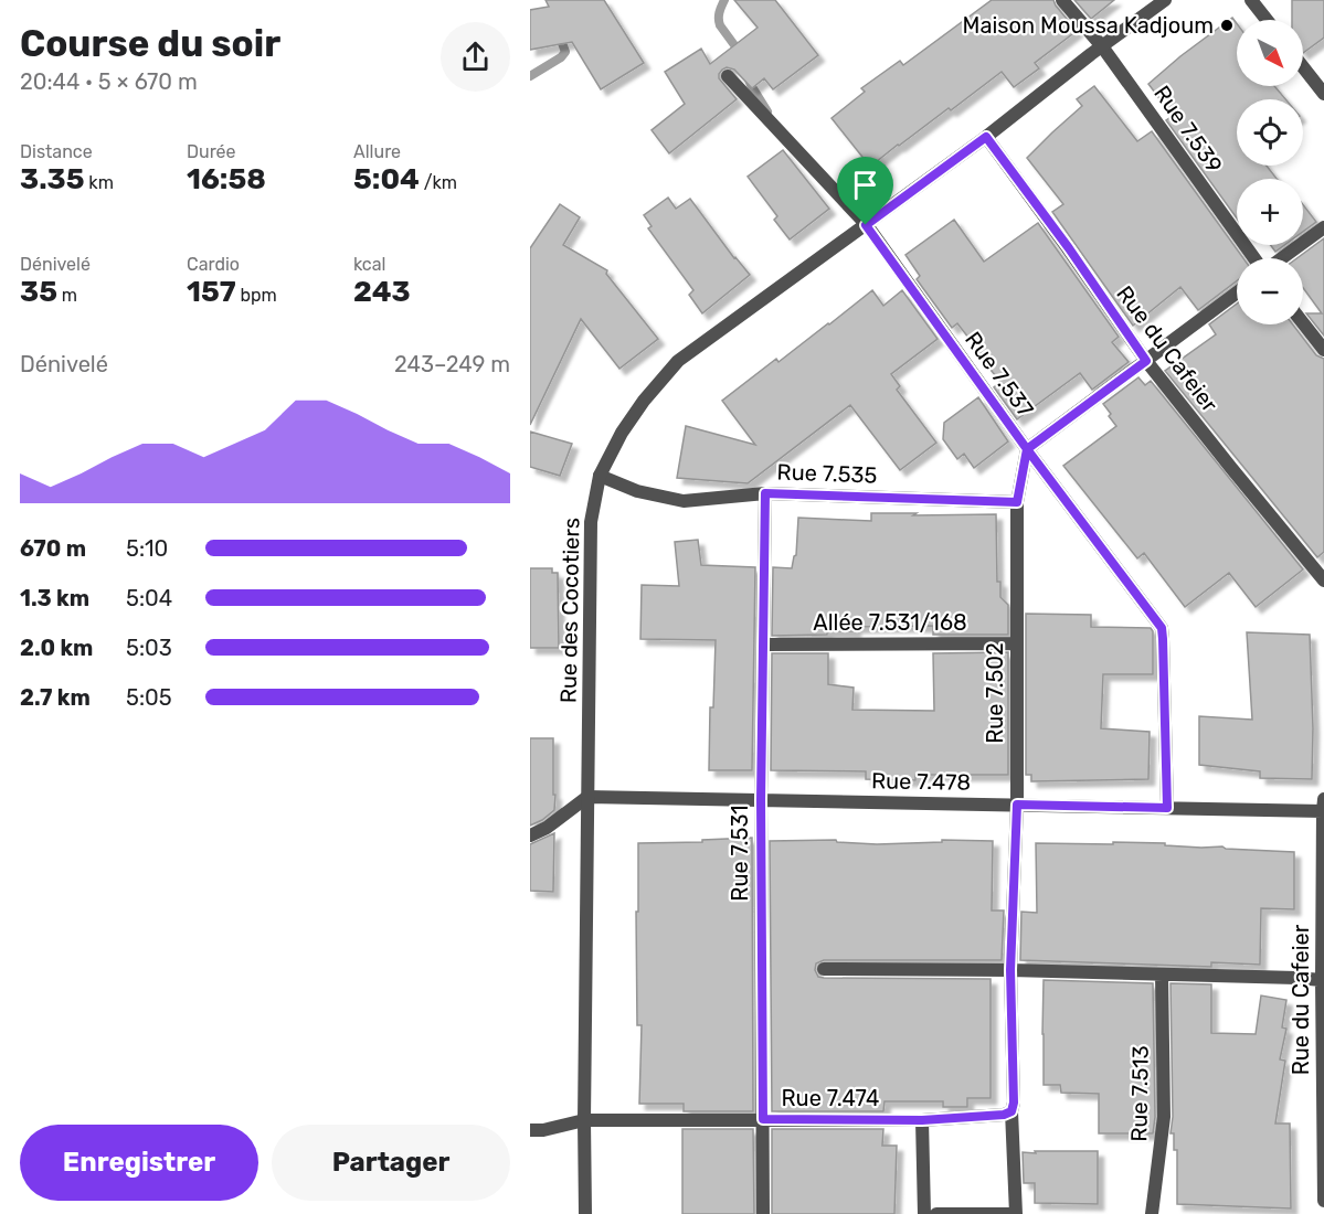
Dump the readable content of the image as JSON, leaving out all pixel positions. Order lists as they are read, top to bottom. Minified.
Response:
{"streets":{"street":["Rue 7.539","Rue du Cafeier","Rue 7.537","Rue 7.535","Rue des Cocotiers","Allée 7.531/168","Rue 7.502","Rue 7.478","Rue 7.531","Rue 7.513","Rue 7.474"]},"crossings":[["Rue 7.539","Rue des Cocotiers"],["Rue du Cafeier","Rue des Cocotiers"],["Rue du Cafeier","Rue 7.478"],["Rue 7.537","Rue des Cocotiers"],["Rue 7.537","Rue 7.502"],["Rue 7.537","Rue 7.478"],["Rue 7.535","Rue des Cocotiers"],["Rue 7.535","Rue 7.502"],["Rue 7.535","Rue 7.531"],["Rue des Cocotiers","Rue 7.478"],["Rue des Cocotiers","Rue 7.474"],["Allée 7.531/168","Rue 7.502"],["Allée 7.531/168","Rue 7.531"],["Rue 7.502","Rue 7.478"],["Rue 7.502","Rue 7.474"],["Rue 7.478","Rue 7.531"],["Rue 7.531","Rue 7.474"]],"places":["Maison Moussa Kadjoum"],"north":"bottom right","page":{"heading":["Course du soir","20:44 · 5 × 670 m"],"map_buttons":["+","−"],"stats":[["Distance","3.35 km"],["Durée","16:58"],["Allure","5:04 /km"],["Dénivelé","35 m"],["Cardio","157 bpm"],["kcal","243"]],"chart":["Dénivelé","243–249 m"],"list":[{"name":"670 m","note":"5:10"},{"name":"1.3 km","note":"5:04"},{"name":"2.0 km","note":"5:03"},{"name":"2.7 km","note":"5:05"}],"buttons":["Enregistrer","Partager"]}}
